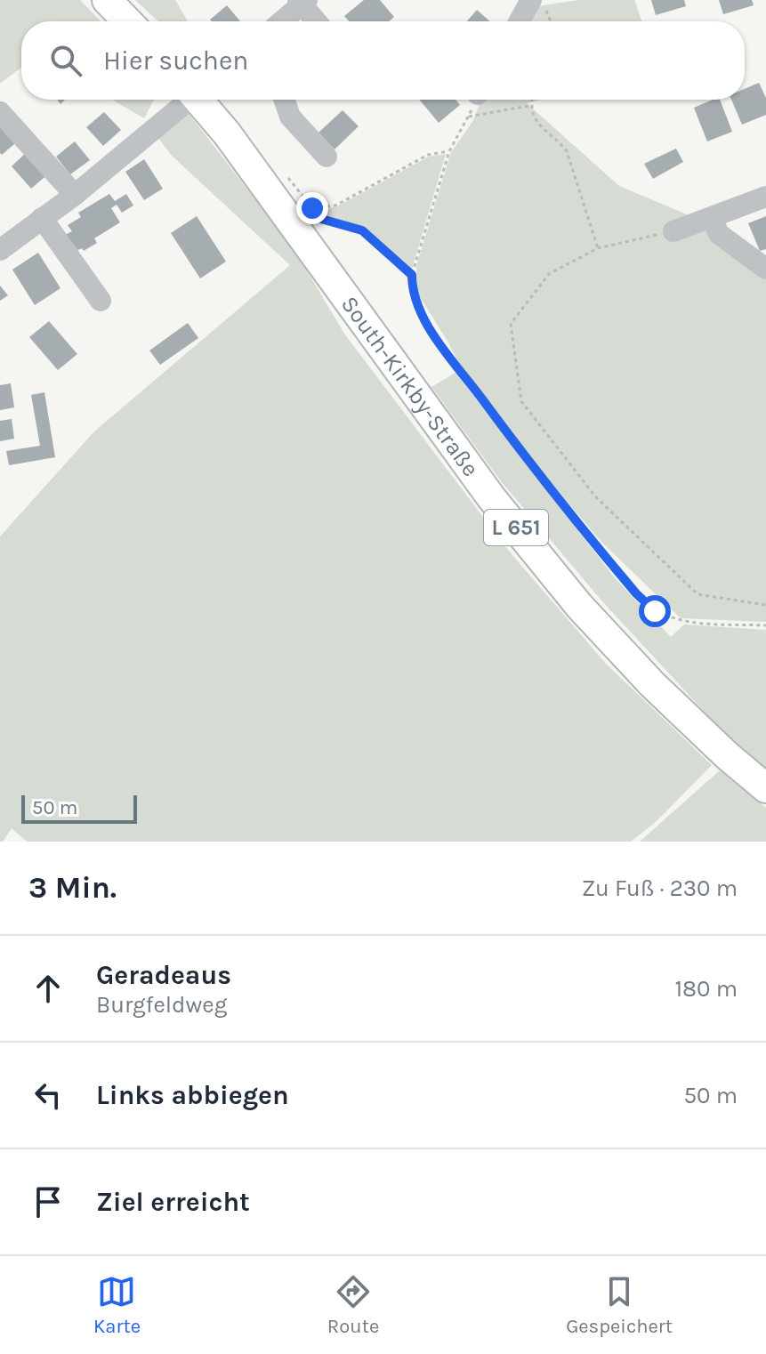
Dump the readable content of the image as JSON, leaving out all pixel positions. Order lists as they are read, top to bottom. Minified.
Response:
{"streets":{"main road":["South-Kirkby-Straße","L 651"]},"scale_bar":"50 m","page":{"search":"Hier suchen","scale":"50 m","heading":["3 Min.","Zu Fuß · 230 m"],"list":[["Geradeaus","Burgfeldweg","180 m"],["Links abbiegen","50 m"],"Ziel erreicht"],"nav":["Karte","Route","Gespeichert"]}}
